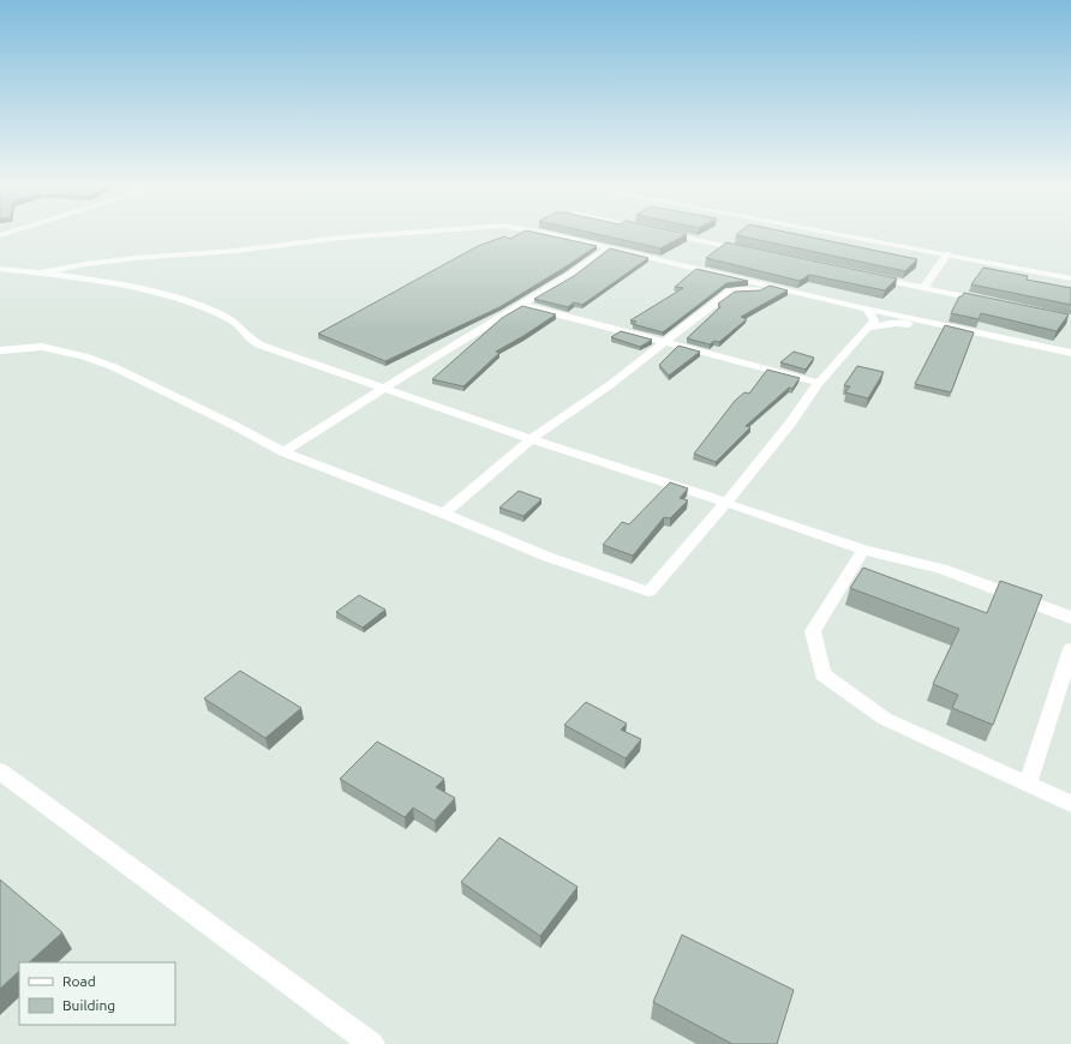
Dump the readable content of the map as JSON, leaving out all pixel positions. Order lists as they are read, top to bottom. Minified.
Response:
{"legend":["Road","Building"]}
